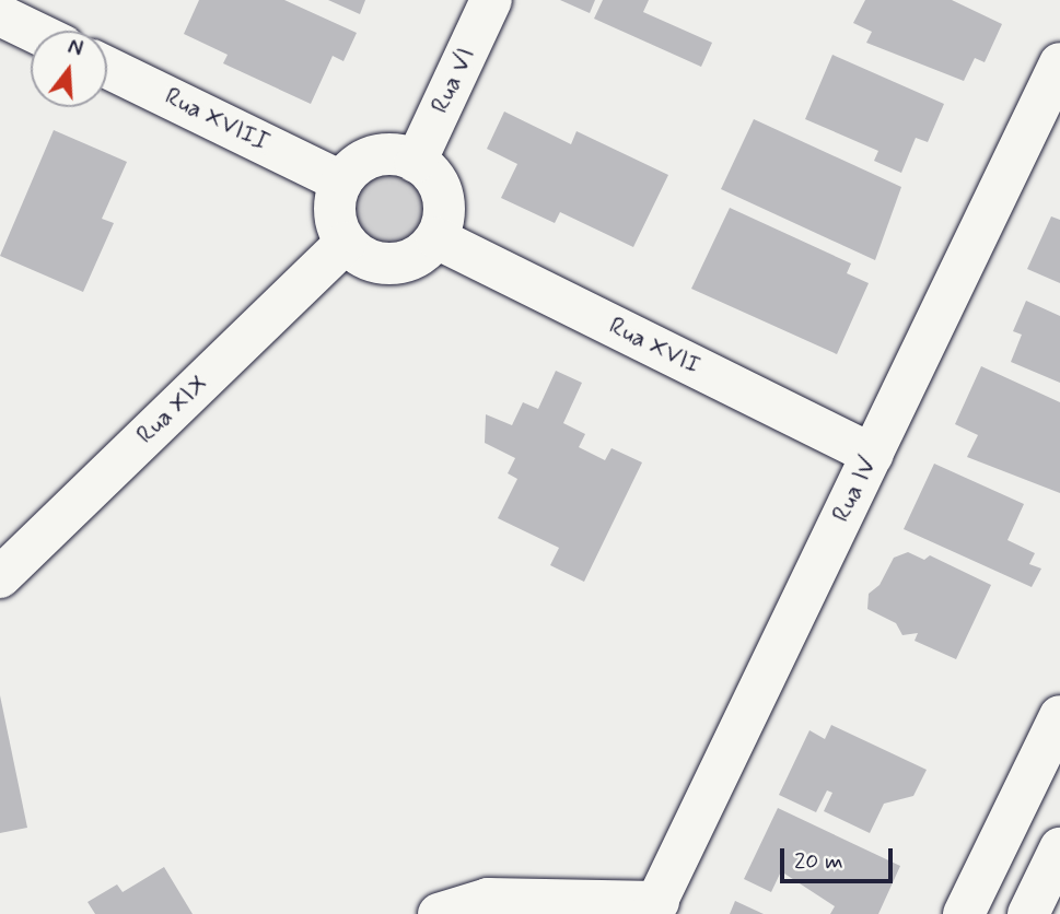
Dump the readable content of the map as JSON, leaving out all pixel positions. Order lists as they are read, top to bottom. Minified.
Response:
{"streets":{"street":["Rua VI","Rua XVIII","Rua XVII","Rua XIX","Rua IV"]},"crossings":[["Rua VI","Rua XVIII"],["Rua VI","Rua XVII"],["Rua VI","Rua XIX"],["Rua XVIII","Rua XVII"],["Rua XVIII","Rua XIX"],["Rua XVII","Rua XIX"],["Rua XVII","Rua IV"]],"scale_bar":"20 m","north":"top"}
